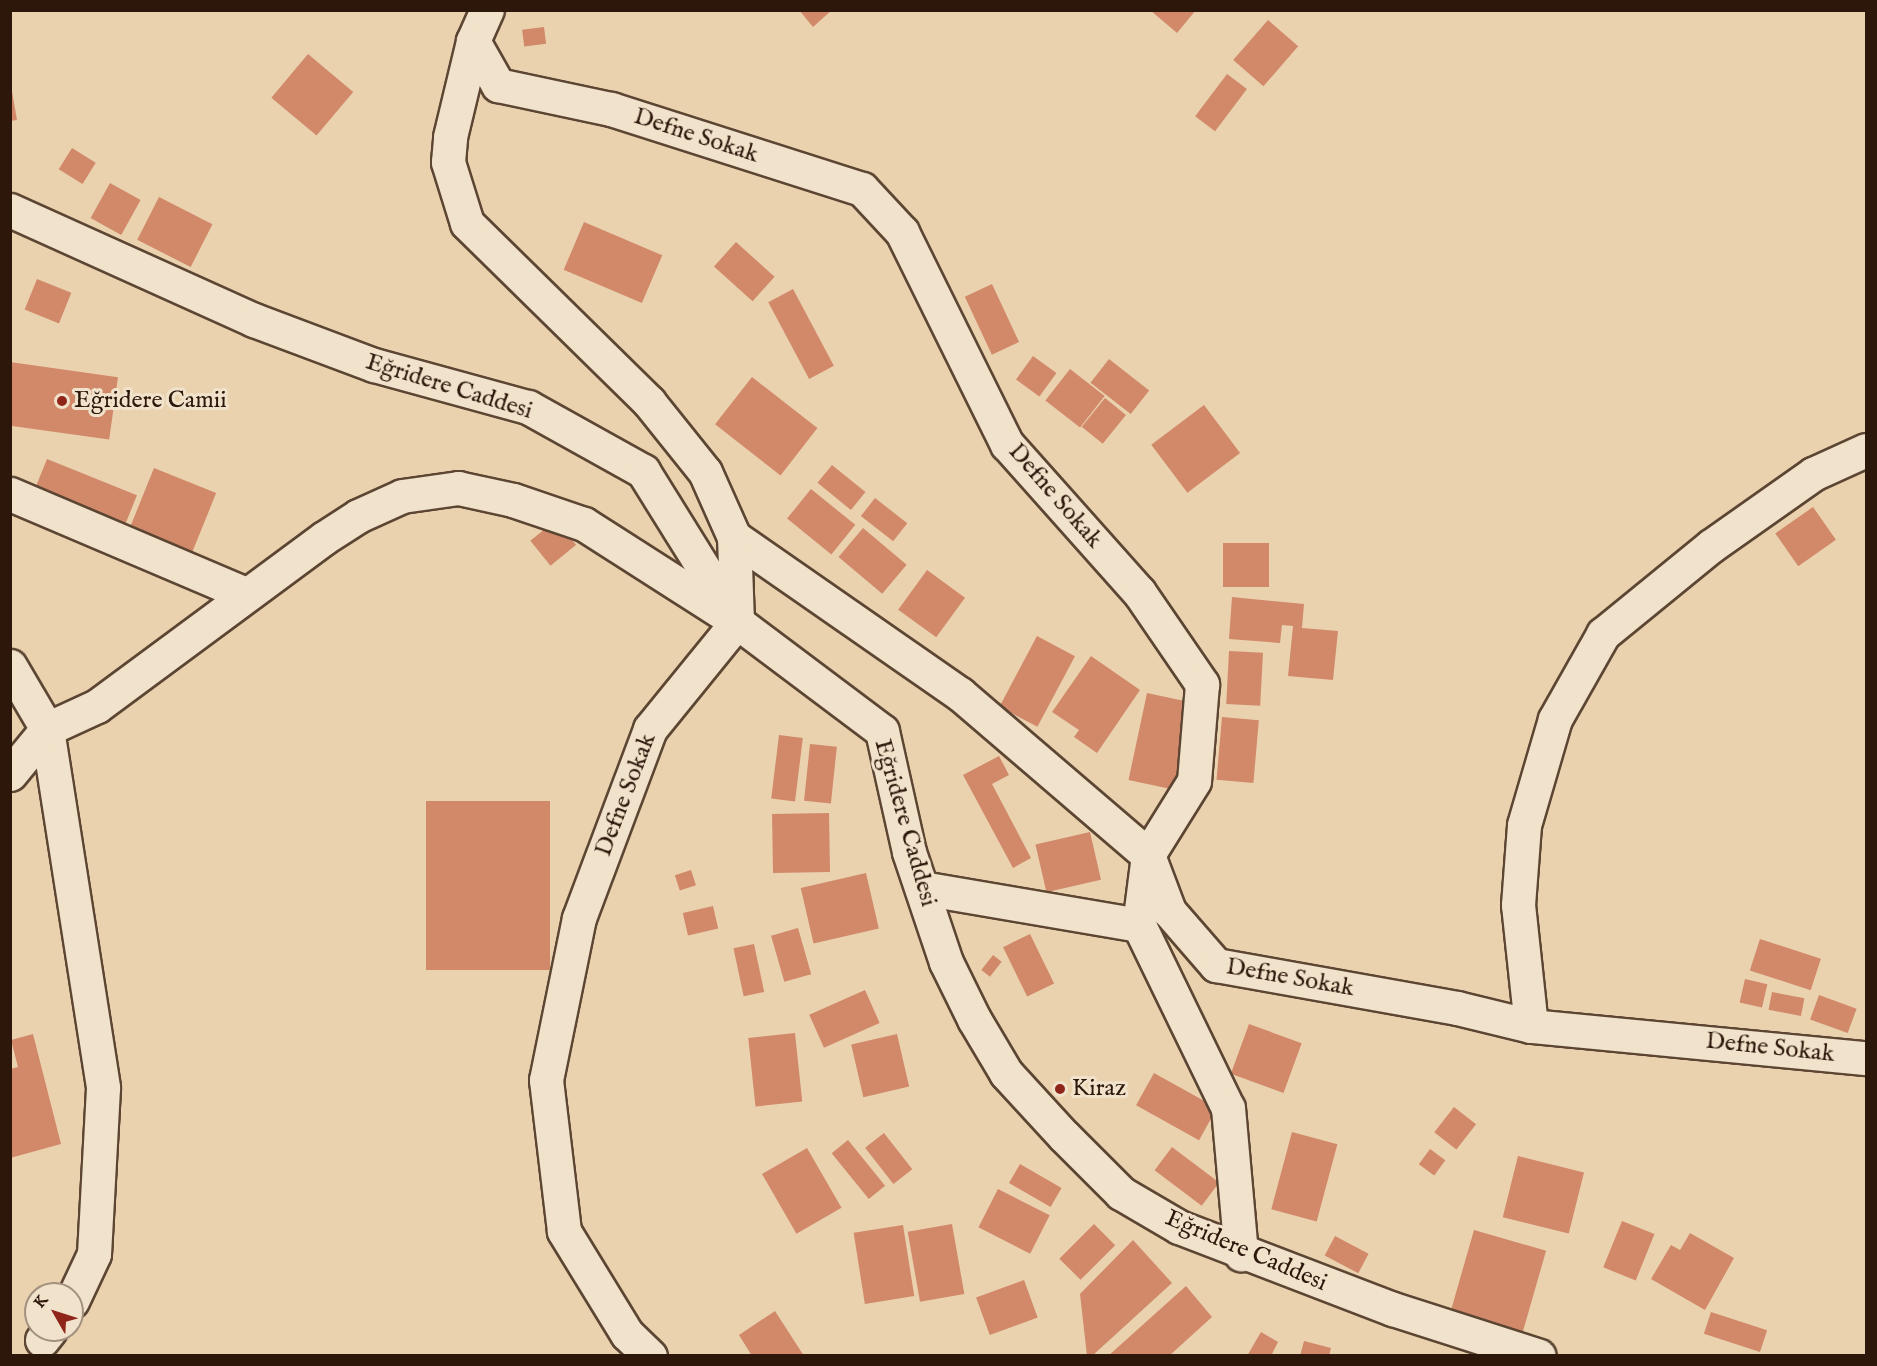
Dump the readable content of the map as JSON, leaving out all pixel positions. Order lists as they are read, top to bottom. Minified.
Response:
{"streets":{"street":["Defne Sokak","Eğridere Caddesi"]},"crossings":[["Defne Sokak","Eğridere Caddesi"]],"places":["Eğridere Camii","Kiraz"],"north":"top left"}
